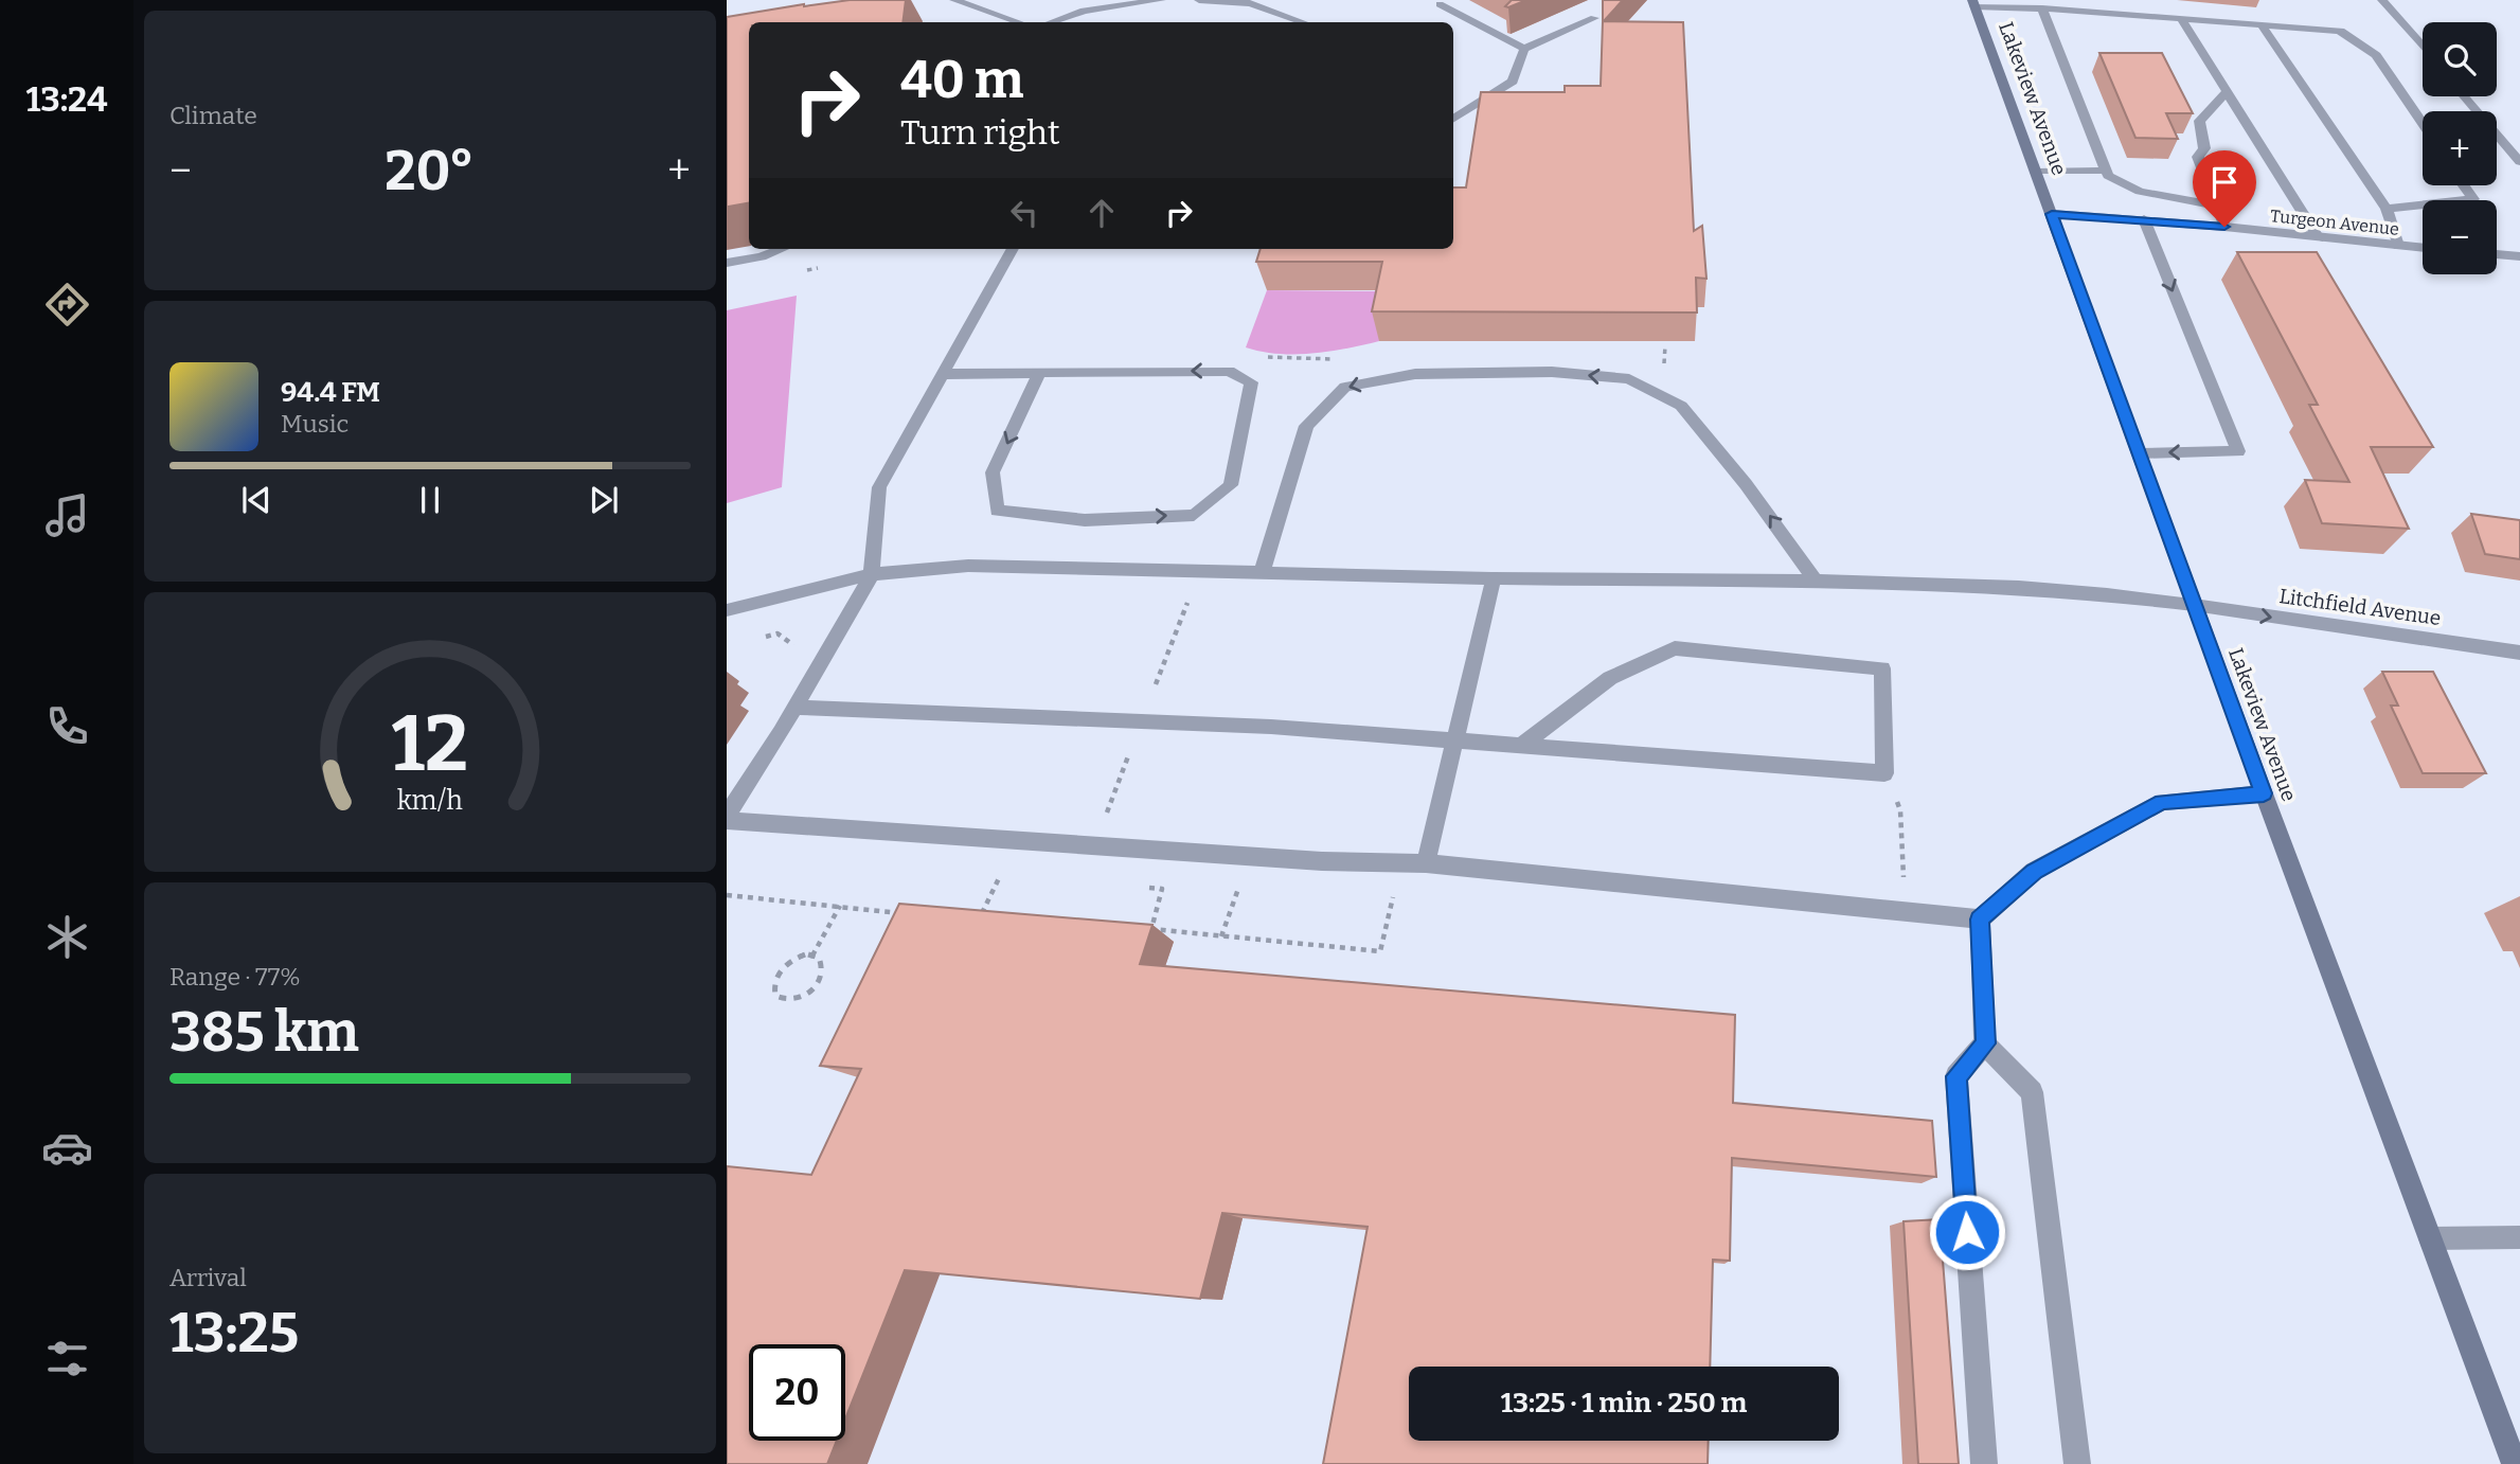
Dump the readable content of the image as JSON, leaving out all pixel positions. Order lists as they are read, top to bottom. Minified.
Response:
{"streets":{"main road":["Lakeview Avenue"],"street":["Turgeon Avenue","Litchfield Avenue"]},"crossings":[["Lakeview Avenue","Turgeon Avenue"],["Lakeview Avenue","Litchfield Avenue"]],"page":{"tabs":"13:24","tile":["Climate",["Range · 77%","385 km"],["Arrival","13:25"]],"map_buttons":["+","−"],"turn":["40 m","Turn right"],"heat":["−","20°","+"],"song":["94.4 FM","Music"],"limit":"20","trip":"13:25 · 1 min · 250 m","gauge":["12","km/h"]}}
